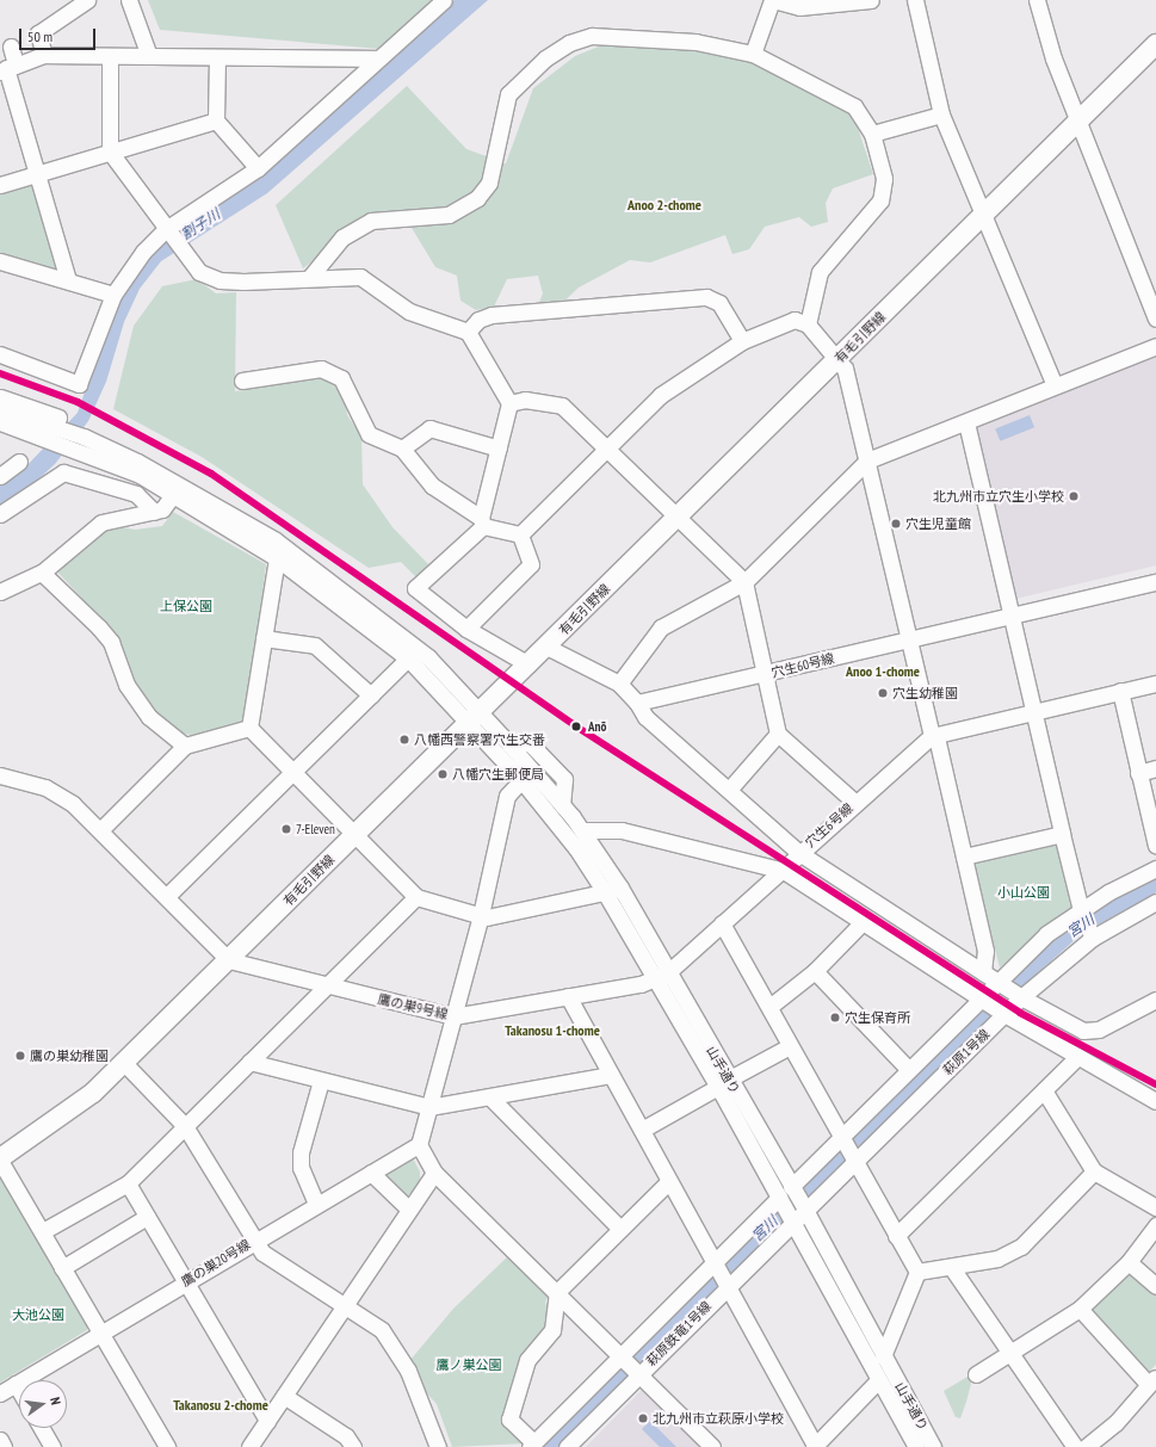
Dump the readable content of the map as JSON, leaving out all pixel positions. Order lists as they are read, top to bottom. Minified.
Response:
{"streets":{"main road":["有毛引野線"],"street":["穴生60号線","穴生6号線","鷹の巣9号線","萩原1号線","山手通り","鷹の巣20号線","萩原鉄竜1号線"]},"crossings":[["有毛引野線","鷹の巣9号線"],["有毛引野線","山手通り"],["穴生6号線","鷹の巣9号線"],["穴生6号線","山手通り"],["鷹の巣9号線","山手通り"],["萩原1号線","山手通り"],["萩原1号線","萩原鉄竜1号線"],["山手通り","萩原鉄竜1号線"]],"districts":["Anoo 2-chome","Anoo 1-chome","Takanosu 1-chome","Takanosu 2-chome"],"water":["割子川","宮川"],"parks":["上保公園","小山公園","大池公園","鷹ノ巣公園"],"places":["北九州市立穴生小学校","穴生児童館","穴生幼稚園","Anō","八幡西警察署穴生交番","八幡穴生郵便局","7-Eleven","穴生保育所","鷹の巣幼稚園","北九州市立萩原小学校"],"scale_bar":"50 m","north":"right"}
